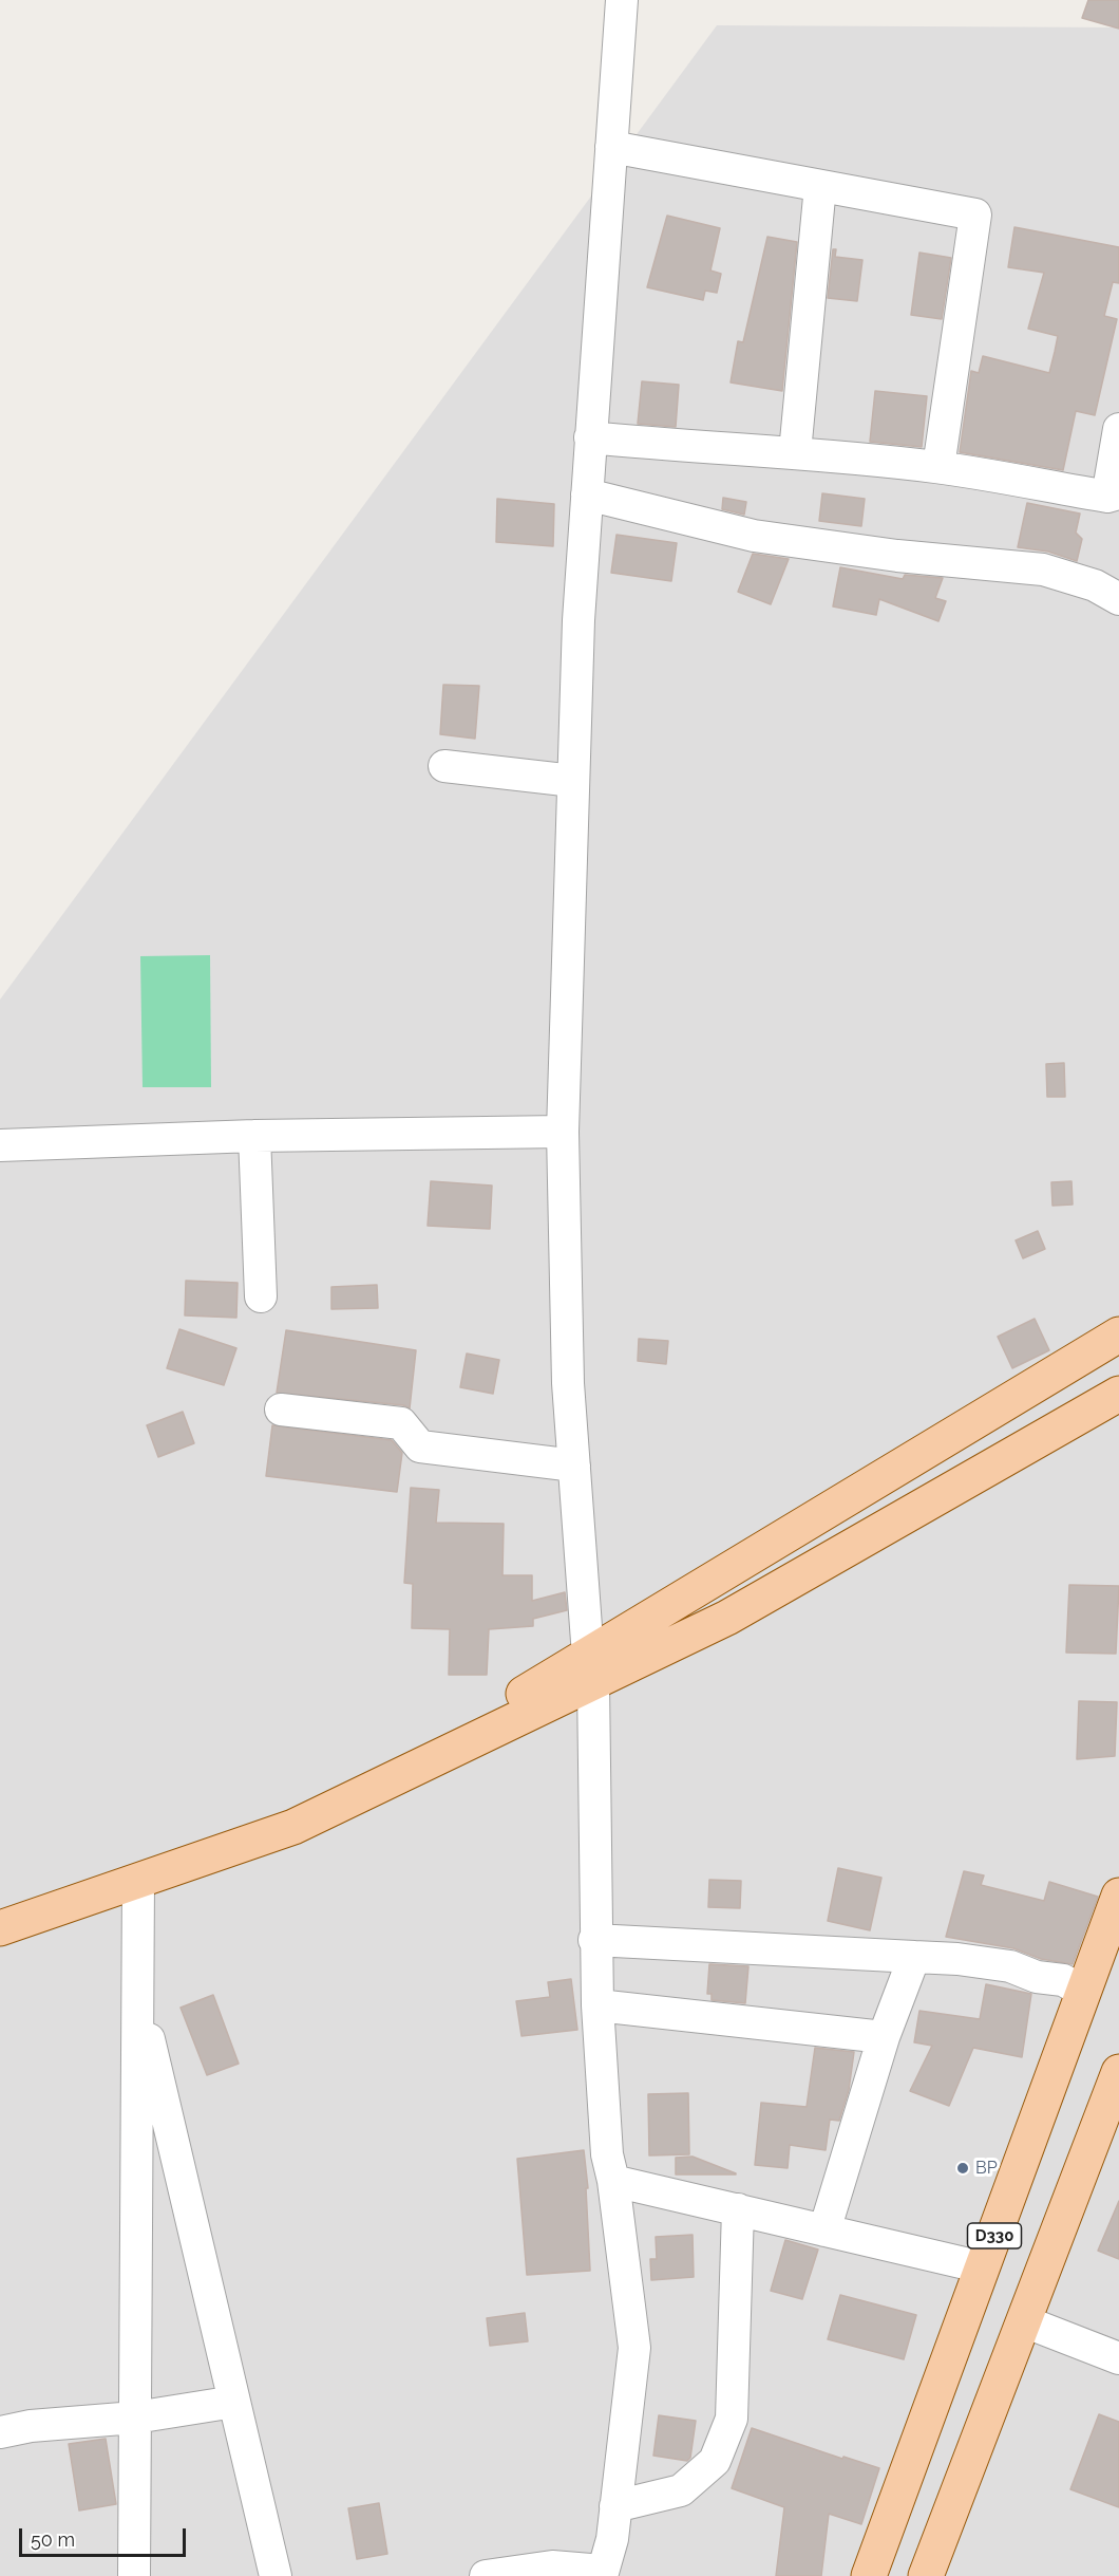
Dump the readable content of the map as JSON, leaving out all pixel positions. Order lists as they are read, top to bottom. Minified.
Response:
{"streets":{"main road":["D330"]},"places":["BP"],"scale_bar":"50 m"}
